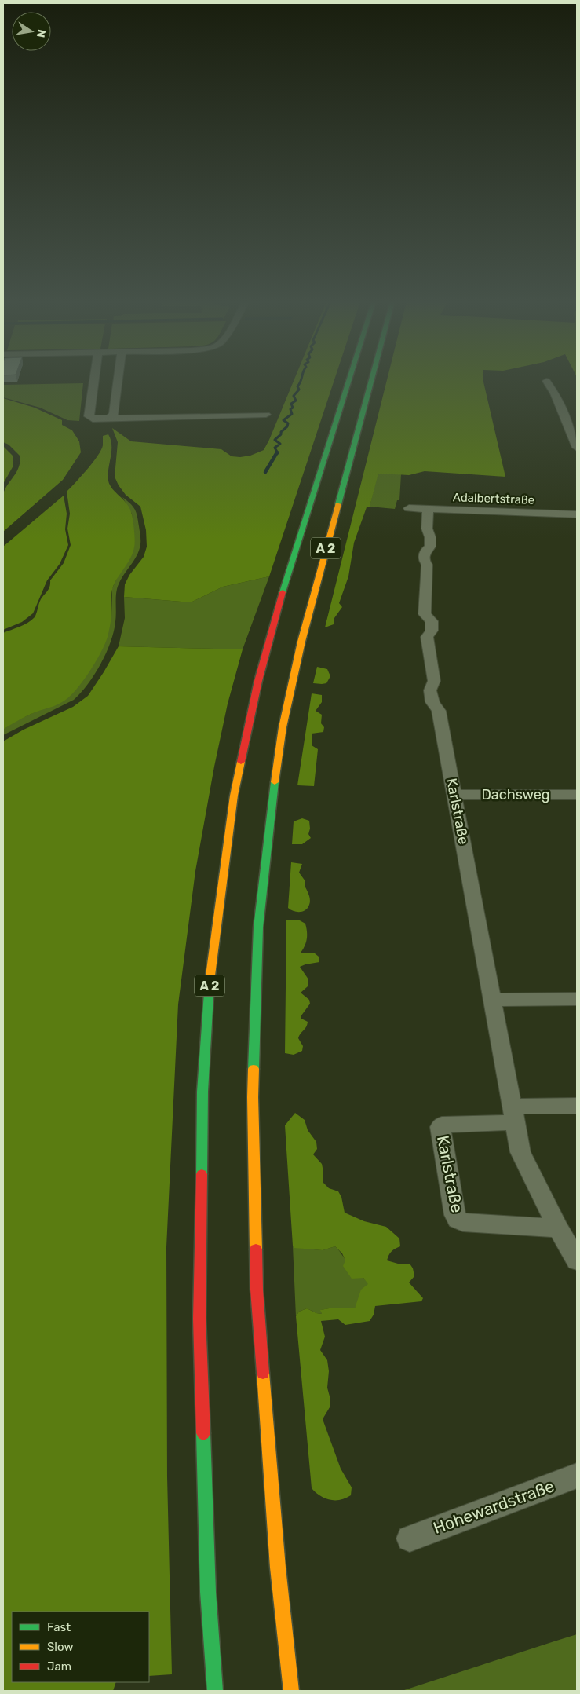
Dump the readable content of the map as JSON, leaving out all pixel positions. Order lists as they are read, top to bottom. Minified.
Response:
{"streets":{"highway":["A 2"],"street":["Adalbertstraße","Dachsweg","Karlstraße","Hohewardstraße"]},"crossings":[["Adalbertstraße","Karlstraße"],["Dachsweg","Karlstraße"]],"legend":["Fast","Slow","Jam"],"north":"right"}
